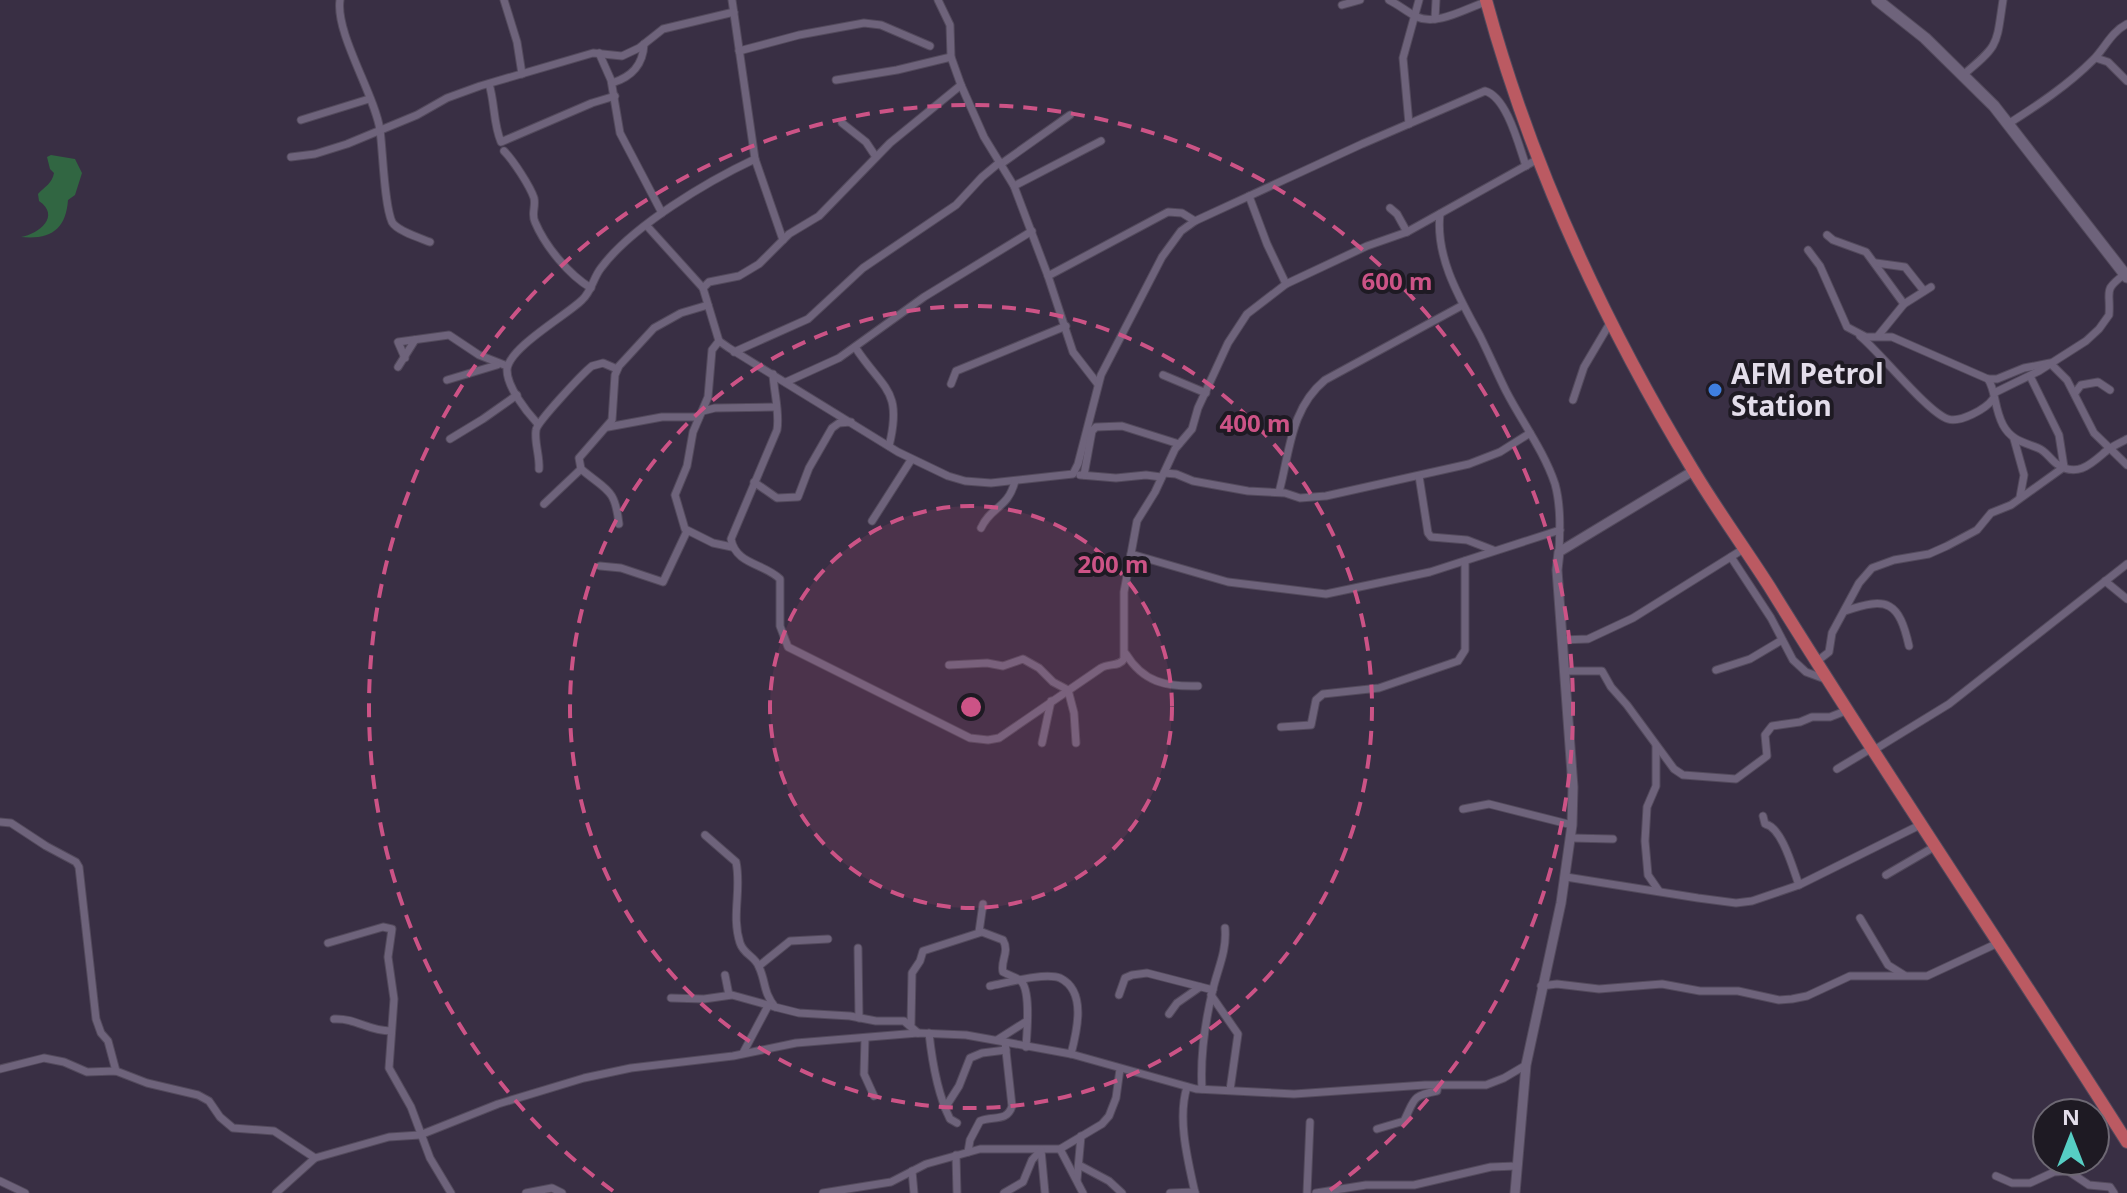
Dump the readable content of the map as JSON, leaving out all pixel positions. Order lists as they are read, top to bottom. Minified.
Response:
{"places":["AFM Petrol Station"],"north":"top","rings":["600 m","400 m","200 m"]}
